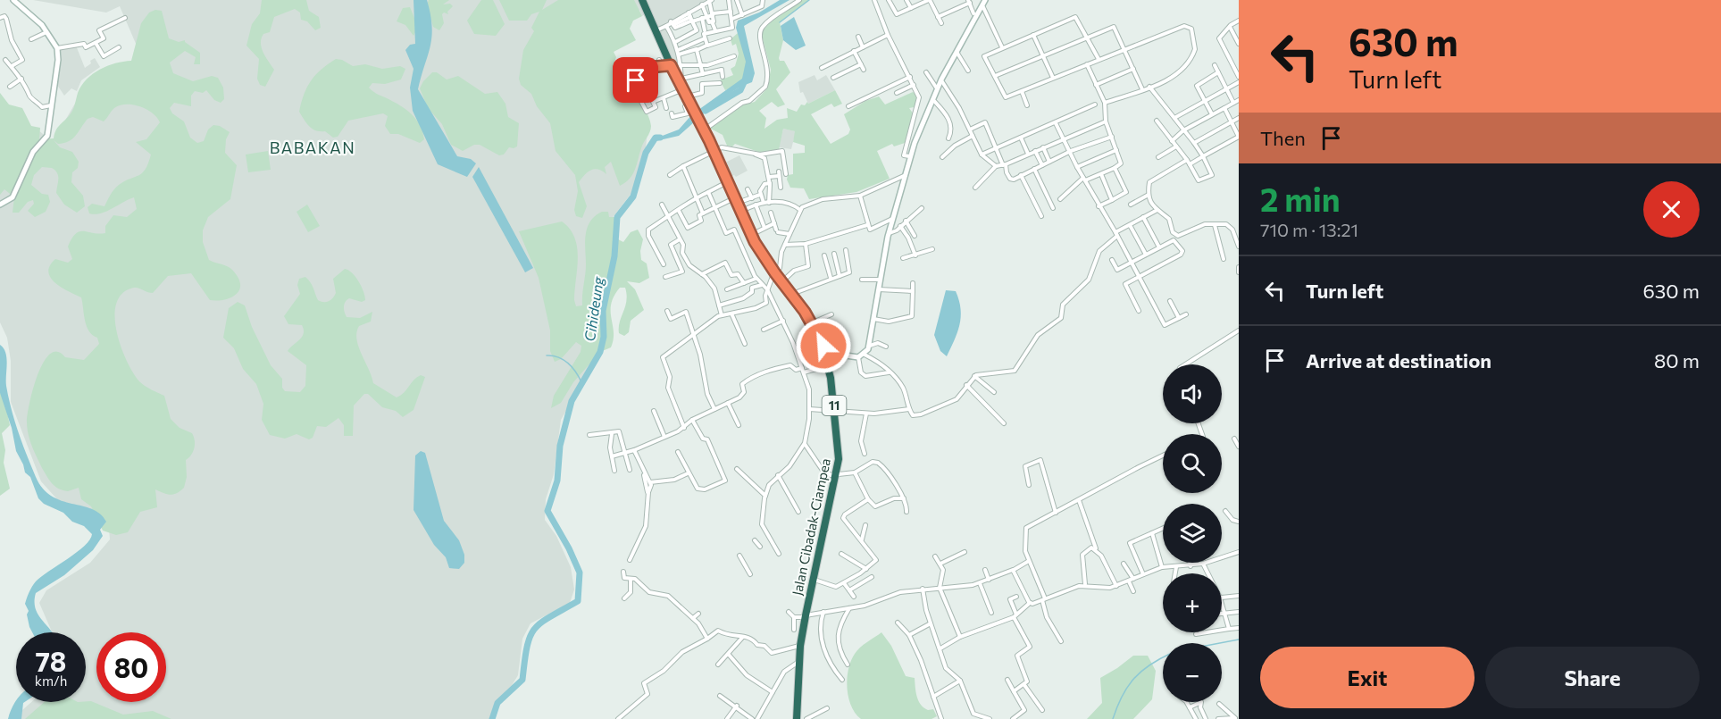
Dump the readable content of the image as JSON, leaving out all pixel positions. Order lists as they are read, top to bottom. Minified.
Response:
{"streets":{"highway":["11","Jalan Cibadak-Ciampea"]},"districts":["BABAKAN"],"water":["Cihideung"],"page":{"turn":["630 m","Turn left"],"then":"Then","heading":["2 min","710 m · 13:21"],"list":[{"name":"Turn left","value":"630 m"},{"name":"Arrive at destination","value":"80 m"}],"map_buttons":["+","−"],"speed":"78 km/h","limit":"80","buttons":["Exit","Share"]}}
